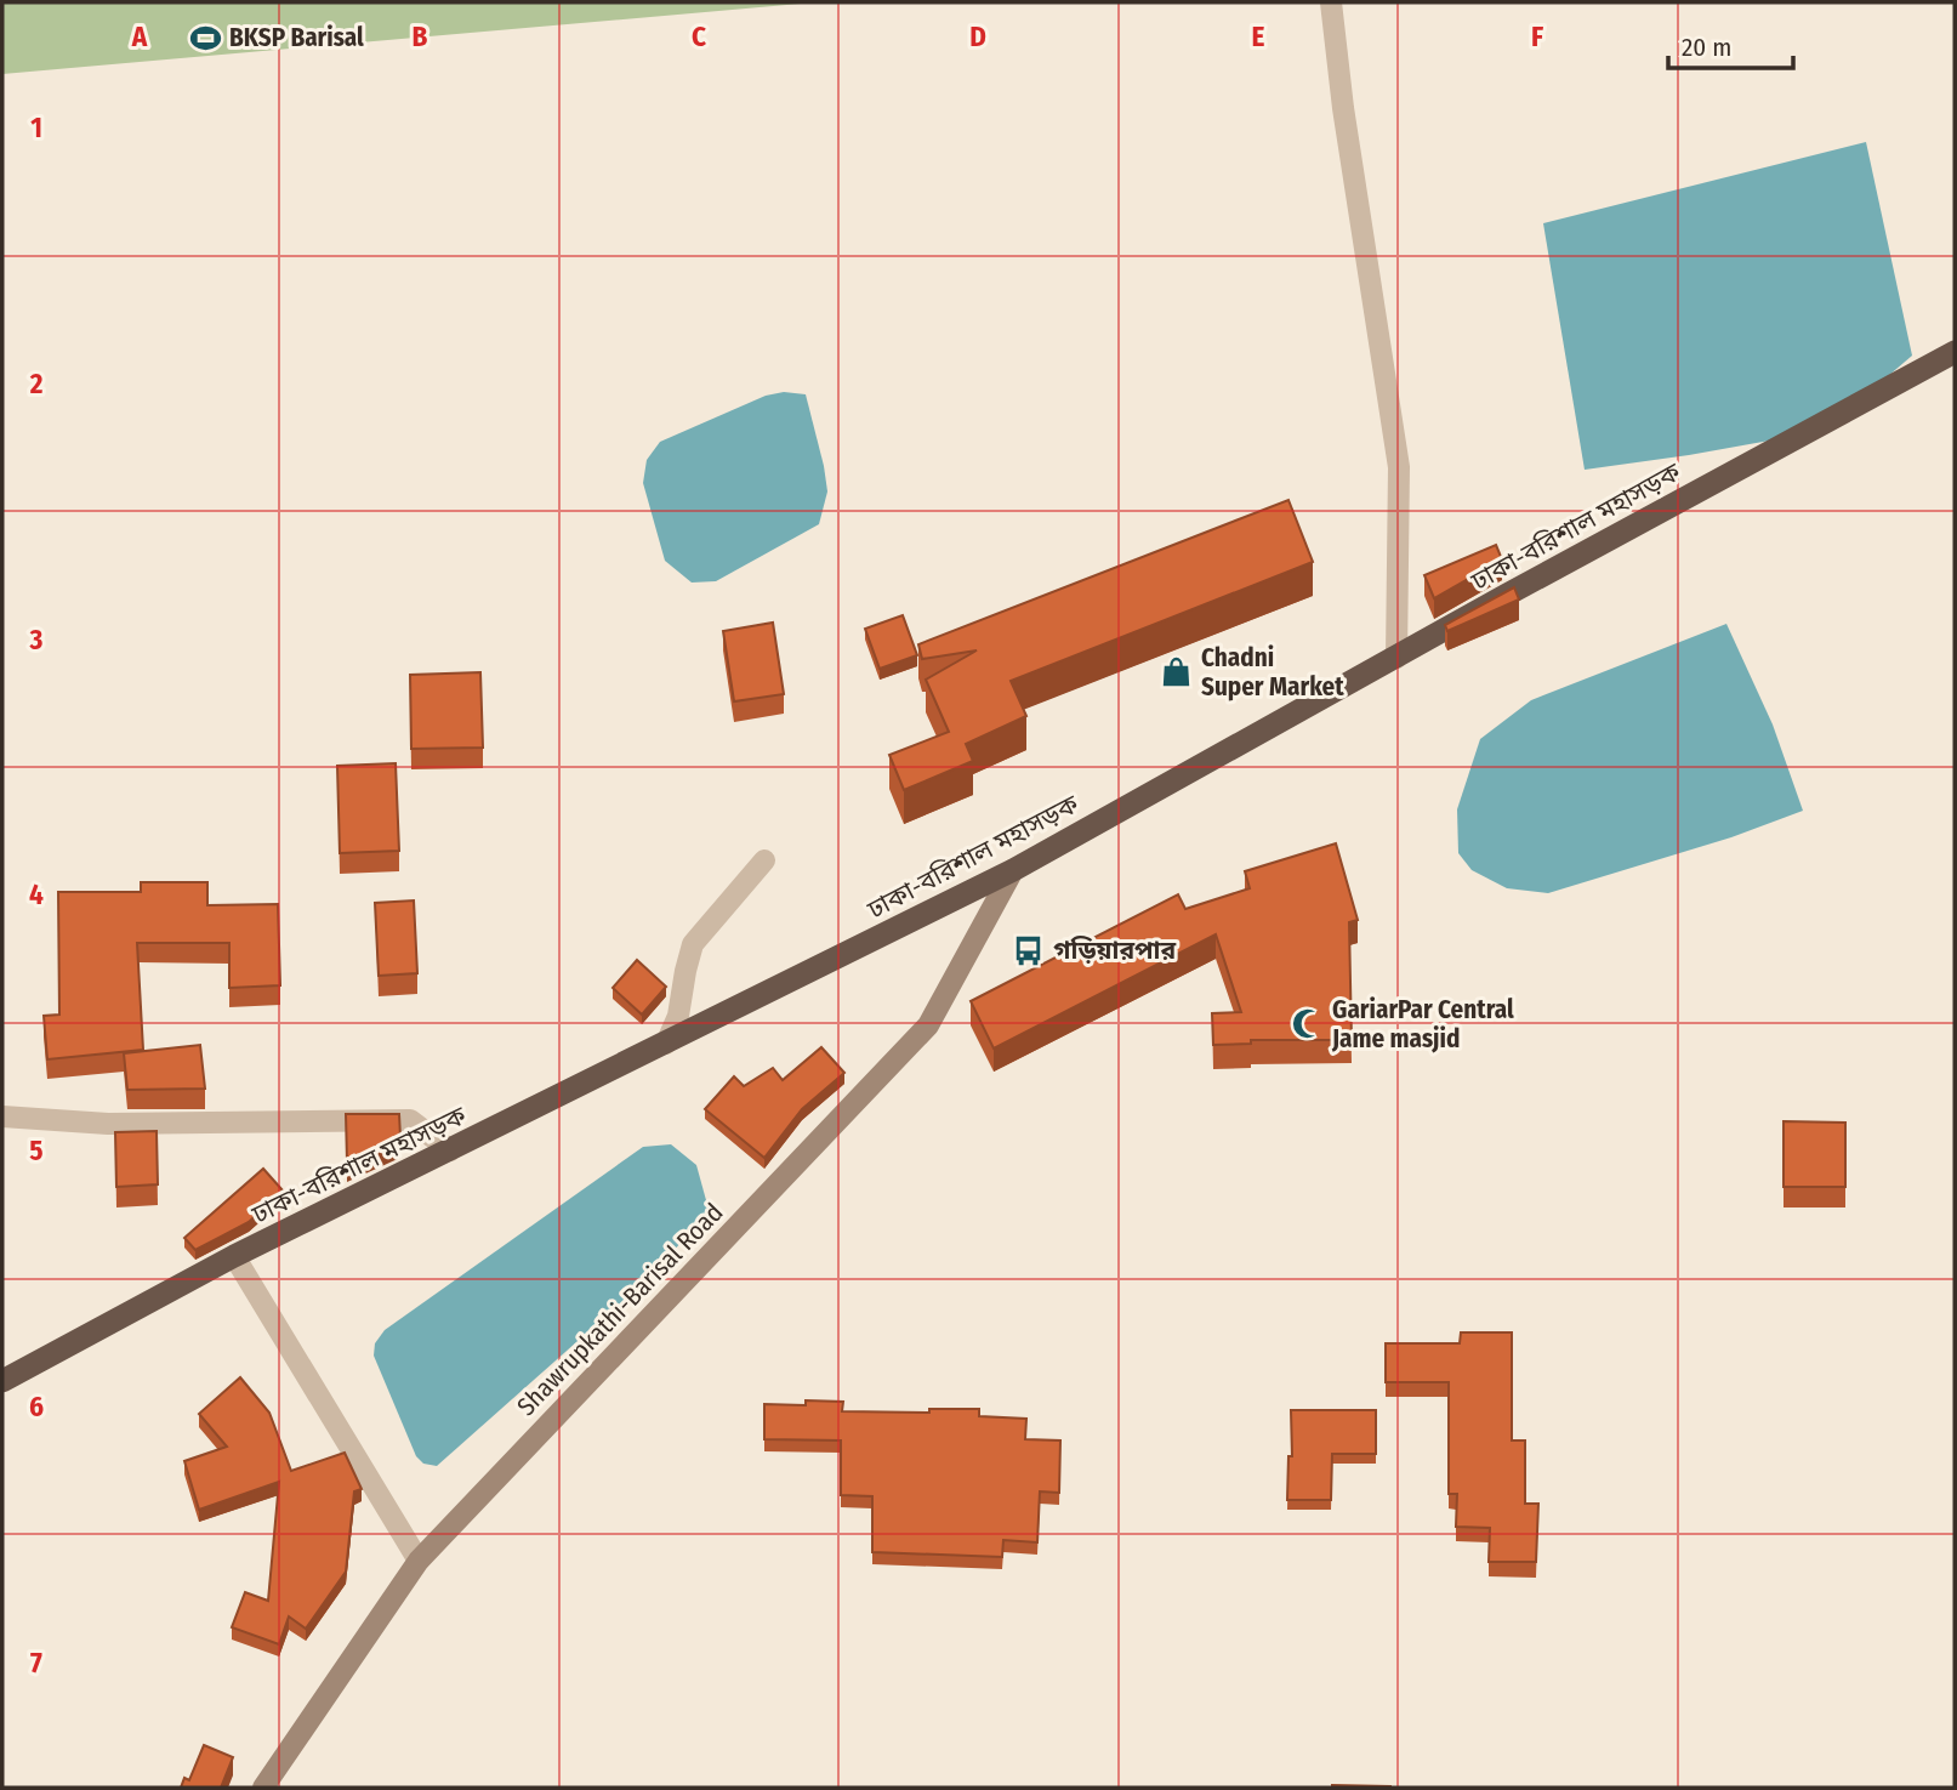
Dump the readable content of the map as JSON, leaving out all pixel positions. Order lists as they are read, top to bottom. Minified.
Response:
{"streets":{"highway":["ঢাকা-বরিশাল মহাসড়ক"],"main road":["Shawrupkathi-Barisal Road"]},"crossings":[["ঢাকা-বরিশাল মহাসড়ক","Shawrupkathi-Barisal Road"]],"places":{"sports":["BKSP Barisal"],"shop":["Chadni Super Market"],"bus stop":["গড়িয়ারপার"],"mosque":["GariarPar Central Jame masjid"]},"scale_bar":"20 m","grid":{"columns":["A","B","C","D","E","F"],"rows":["1","2","3","4","5","6","7"]}}
